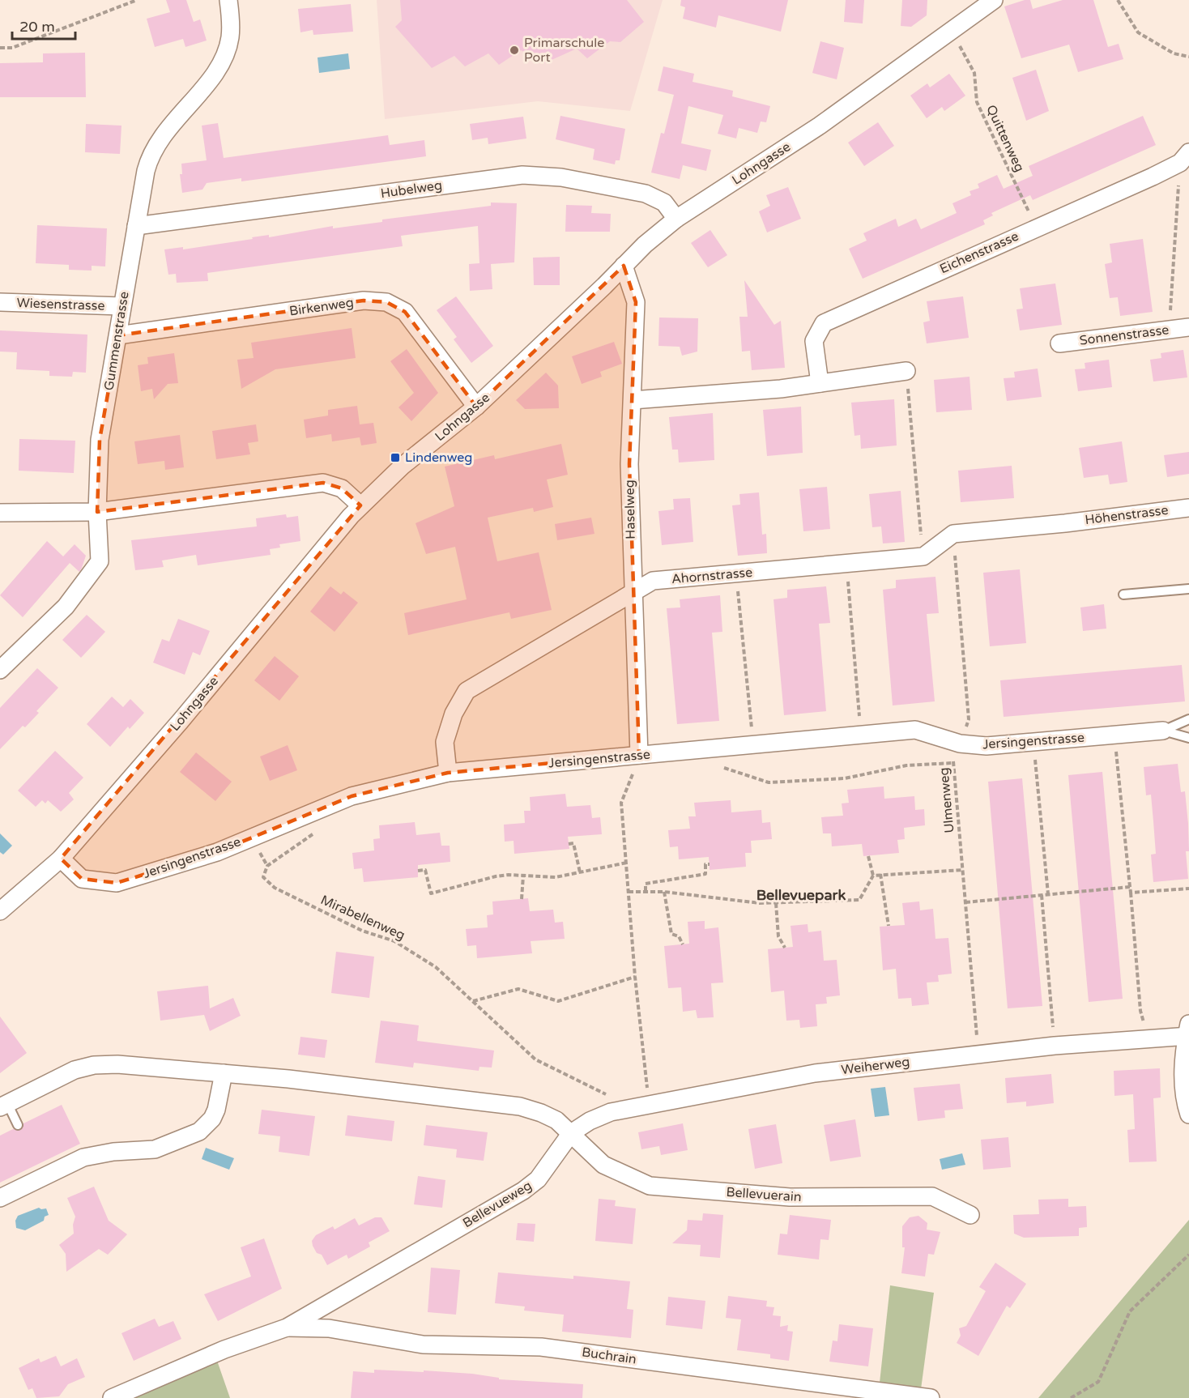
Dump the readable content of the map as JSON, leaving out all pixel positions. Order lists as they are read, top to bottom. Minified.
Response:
{"streets":{"street":["Lohngasse","Hubelweg","Eichenstrasse","Wiesenstrasse","Birkenweg","Sonnenstrasse","Gummenstrasse","Haselweg","Höhenstrasse","Ahornstrasse","Jersingenstrasse","Weiherweg","Bellevuerain","Bellevueweg","Buchrain"],"path":["Quittenweg","Ulmenweg","Mirabellenweg"]},"crossings":[["Quittenweg","Lohngasse"],["Quittenweg","Eichenstrasse"],["Lohngasse","Hubelweg"],["Lohngasse","Birkenweg"],["Lohngasse","Haselweg"],["Lohngasse","Jersingenstrasse"],["Hubelweg","Gummenstrasse"],["Wiesenstrasse","Gummenstrasse"],["Birkenweg","Gummenstrasse"],["Haselweg","Ahornstrasse"],["Haselweg","Jersingenstrasse"],["Höhenstrasse","Ulmenweg"],["Ahornstrasse","Jersingenstrasse"],["Jersingenstrasse","Ulmenweg"],["Mirabellenweg","Weiherweg"],["Weiherweg","Bellevuerain"],["Weiherweg","Bellevueweg"],["Bellevuerain","Bellevueweg"],["Bellevueweg","Buchrain"]],"districts":["Bellevuepark"],"places":{"other":["Primarschule Port"],"transit":["Lindenweg"]},"scale_bar":"20 m"}
